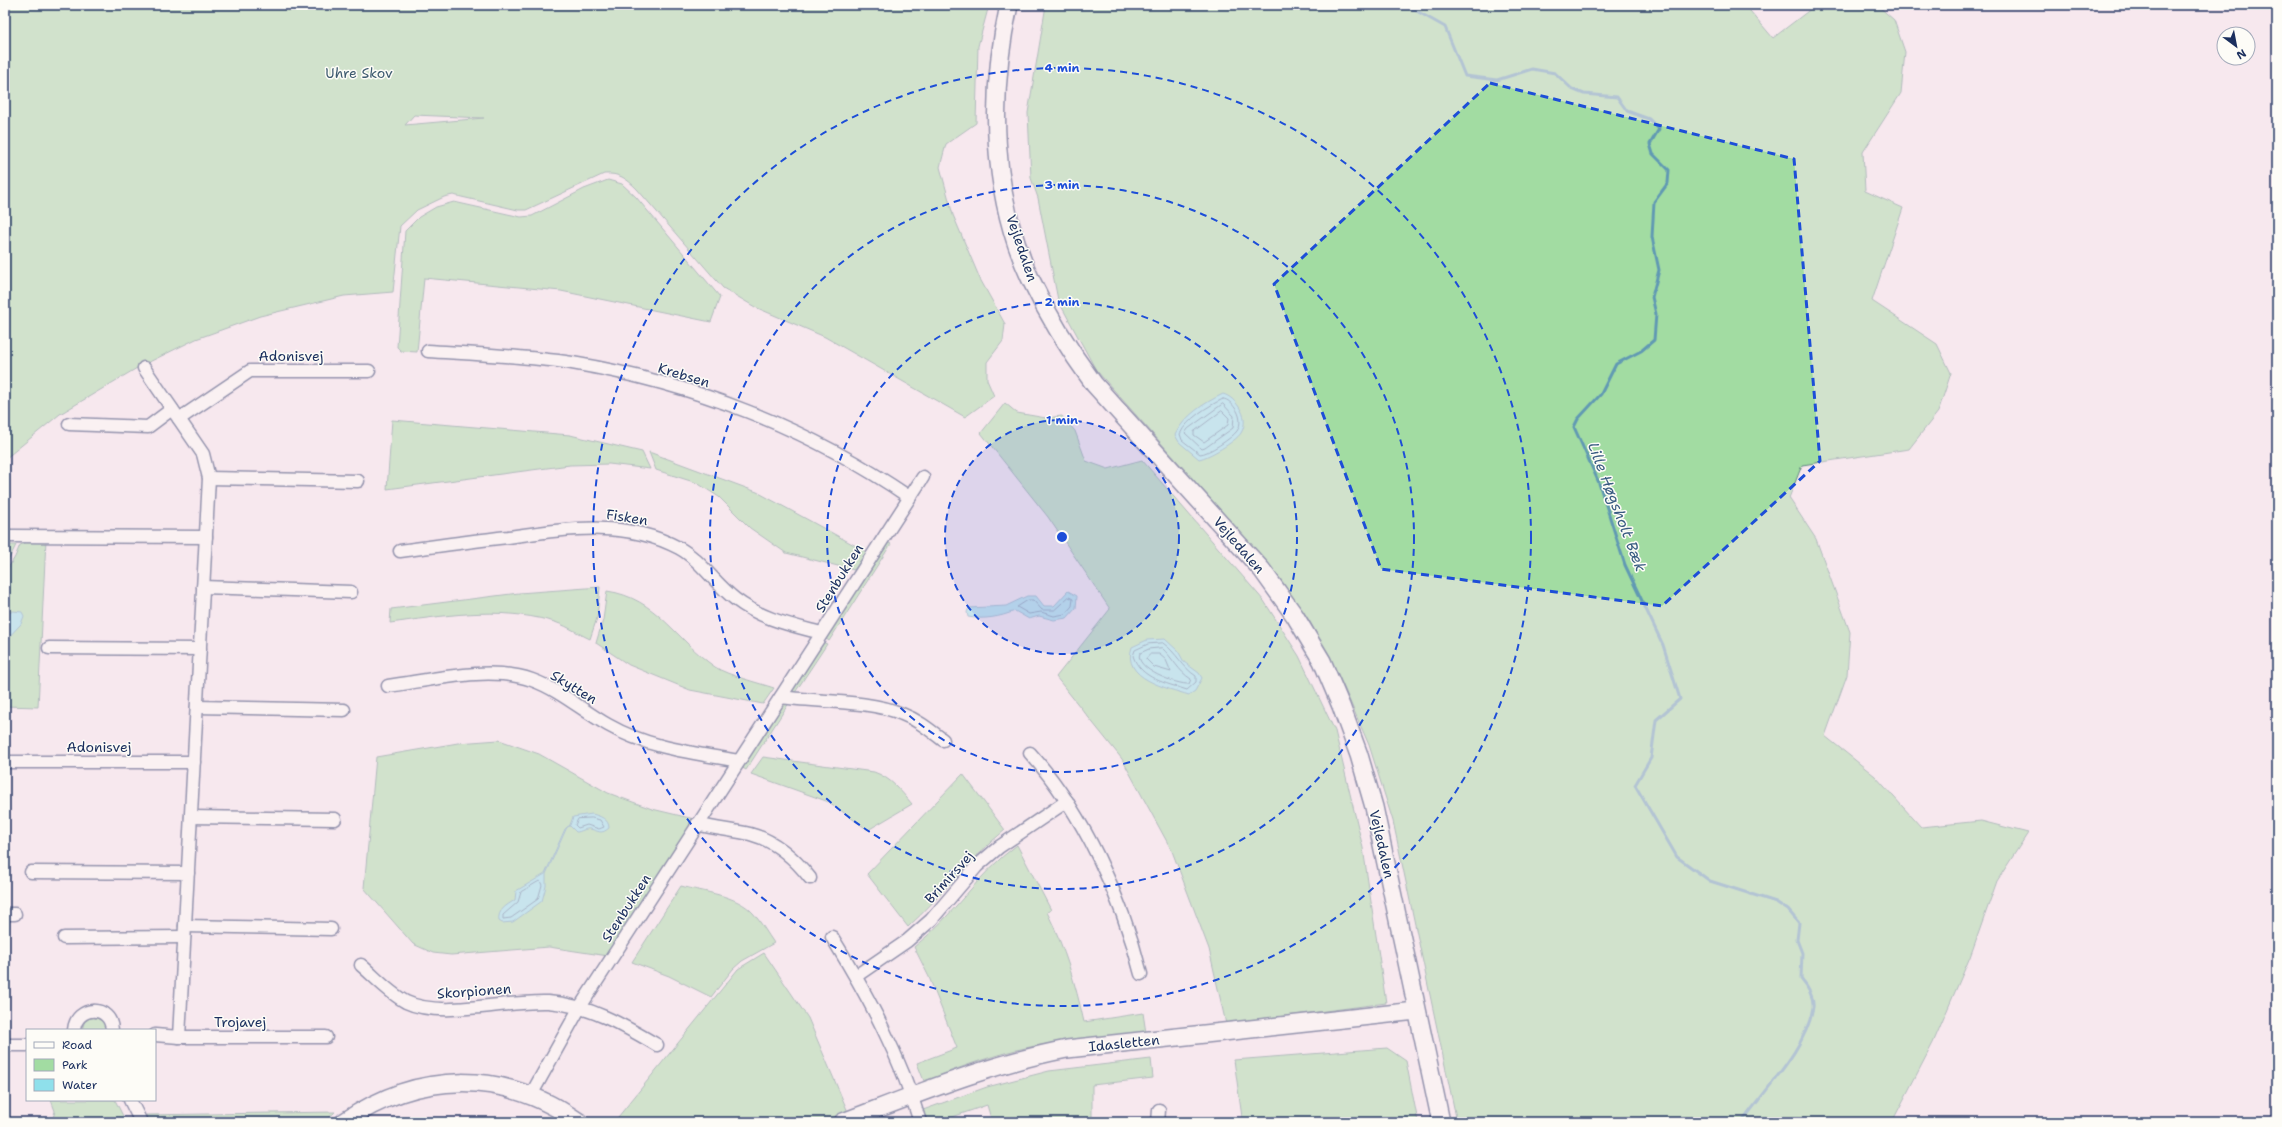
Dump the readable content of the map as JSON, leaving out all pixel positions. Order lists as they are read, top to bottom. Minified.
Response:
{"streets":{"street":["Vejledalen","Adonisvej","Krebsen","Fisken","Stenbukken","Skytten","Brimirsvej","Skorpionen","Trojavej","Idasletten"]},"crossings":[["Vejledalen","Idasletten"],["Krebsen","Stenbukken"],["Fisken","Stenbukken"],["Stenbukken","Skytten"],["Stenbukken","Skorpionen"]],"water":["Lille Høgsholt Bæk"],"parks":["Uhre Skov"],"legend":["Road","Park","Water"],"north":"bottom right","rings":["4 min","3 min","2 min","1 min"]}
